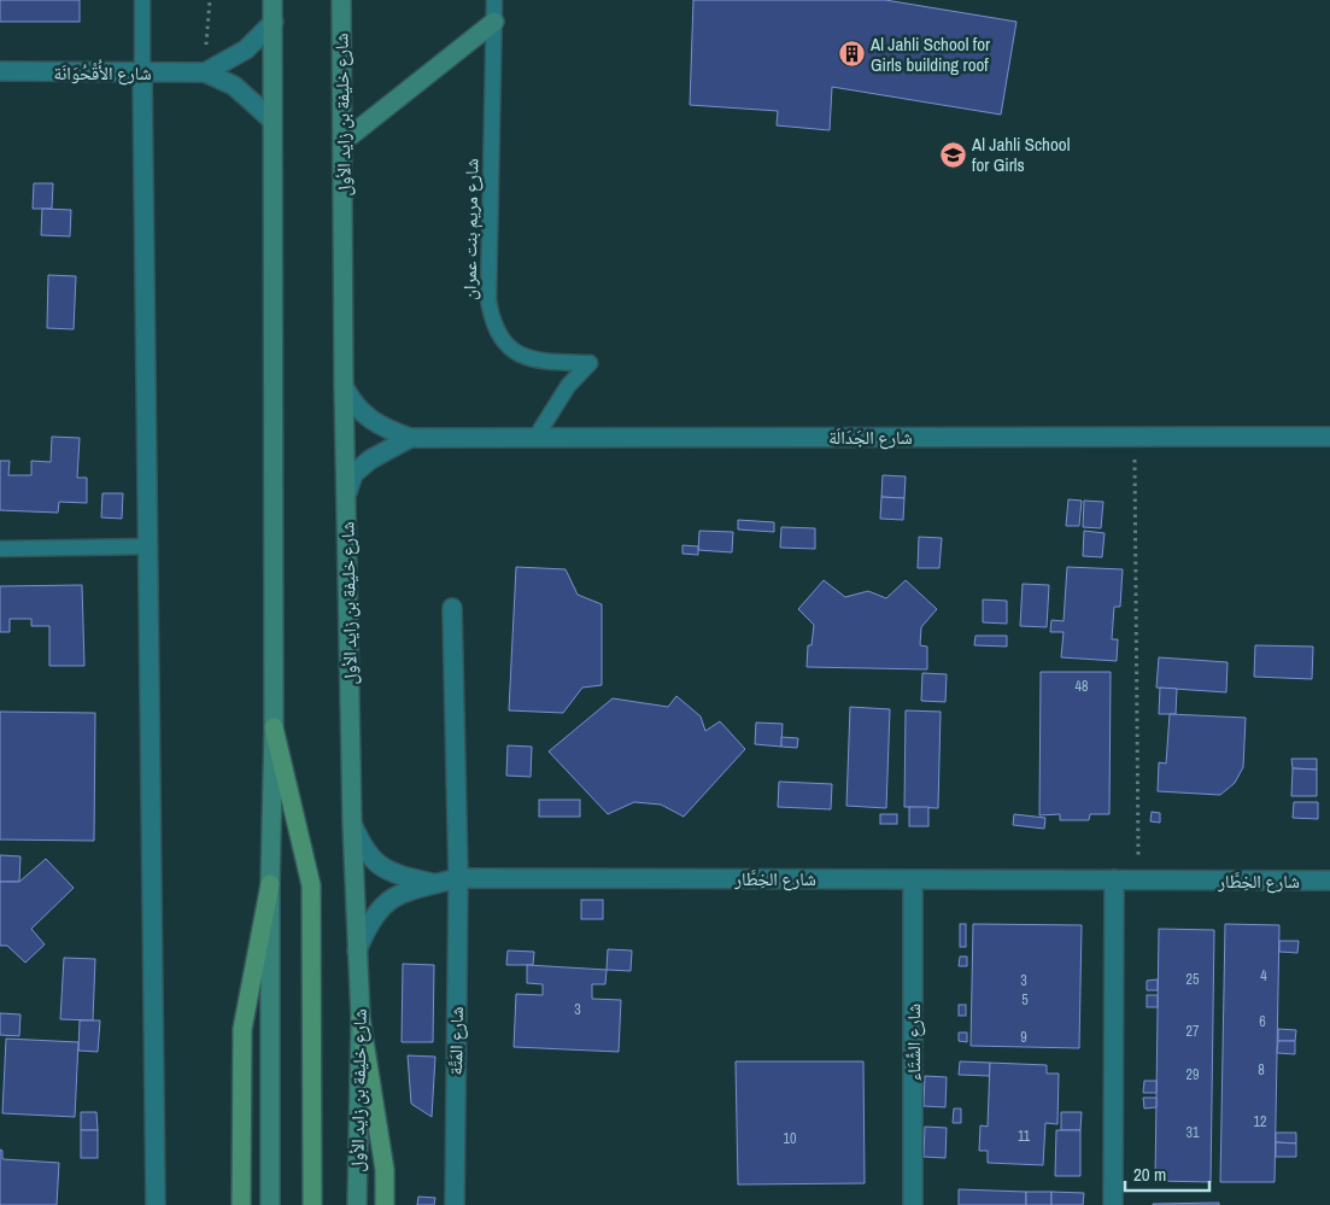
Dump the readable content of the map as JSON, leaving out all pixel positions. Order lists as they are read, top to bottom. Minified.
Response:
{"streets":{"main road":["شارع خليفة بن زايد الأول"],"street":["شارع الأُقْحُوَانَة","شارع الجَدَالَة","شارع الخِطَّار","شارع المَتَّة","شارع الشِّتَاء"],"lane":["شارع مريم بنت عمران"]},"crossings":[["شارع خليفة بن زايد الأول","شارع الجَدَالَة"],["شارع خليفة بن زايد الأول","شارع الخِطَّار"],["شارع مريم بنت عمران","شارع الجَدَالَة"],["شارع الخِطَّار","شارع المَتَّة"],["شارع الخِطَّار","شارع الشِّتَاء"]],"places":{"building":["Al Jahli School for Girls building roof"],"school or university":["Al Jahli School for Girls"]},"house_numbers":["48","4","25","3","5","3","6","27","9","8","29","12","31","11","10"],"scale_bar":"20 m"}
